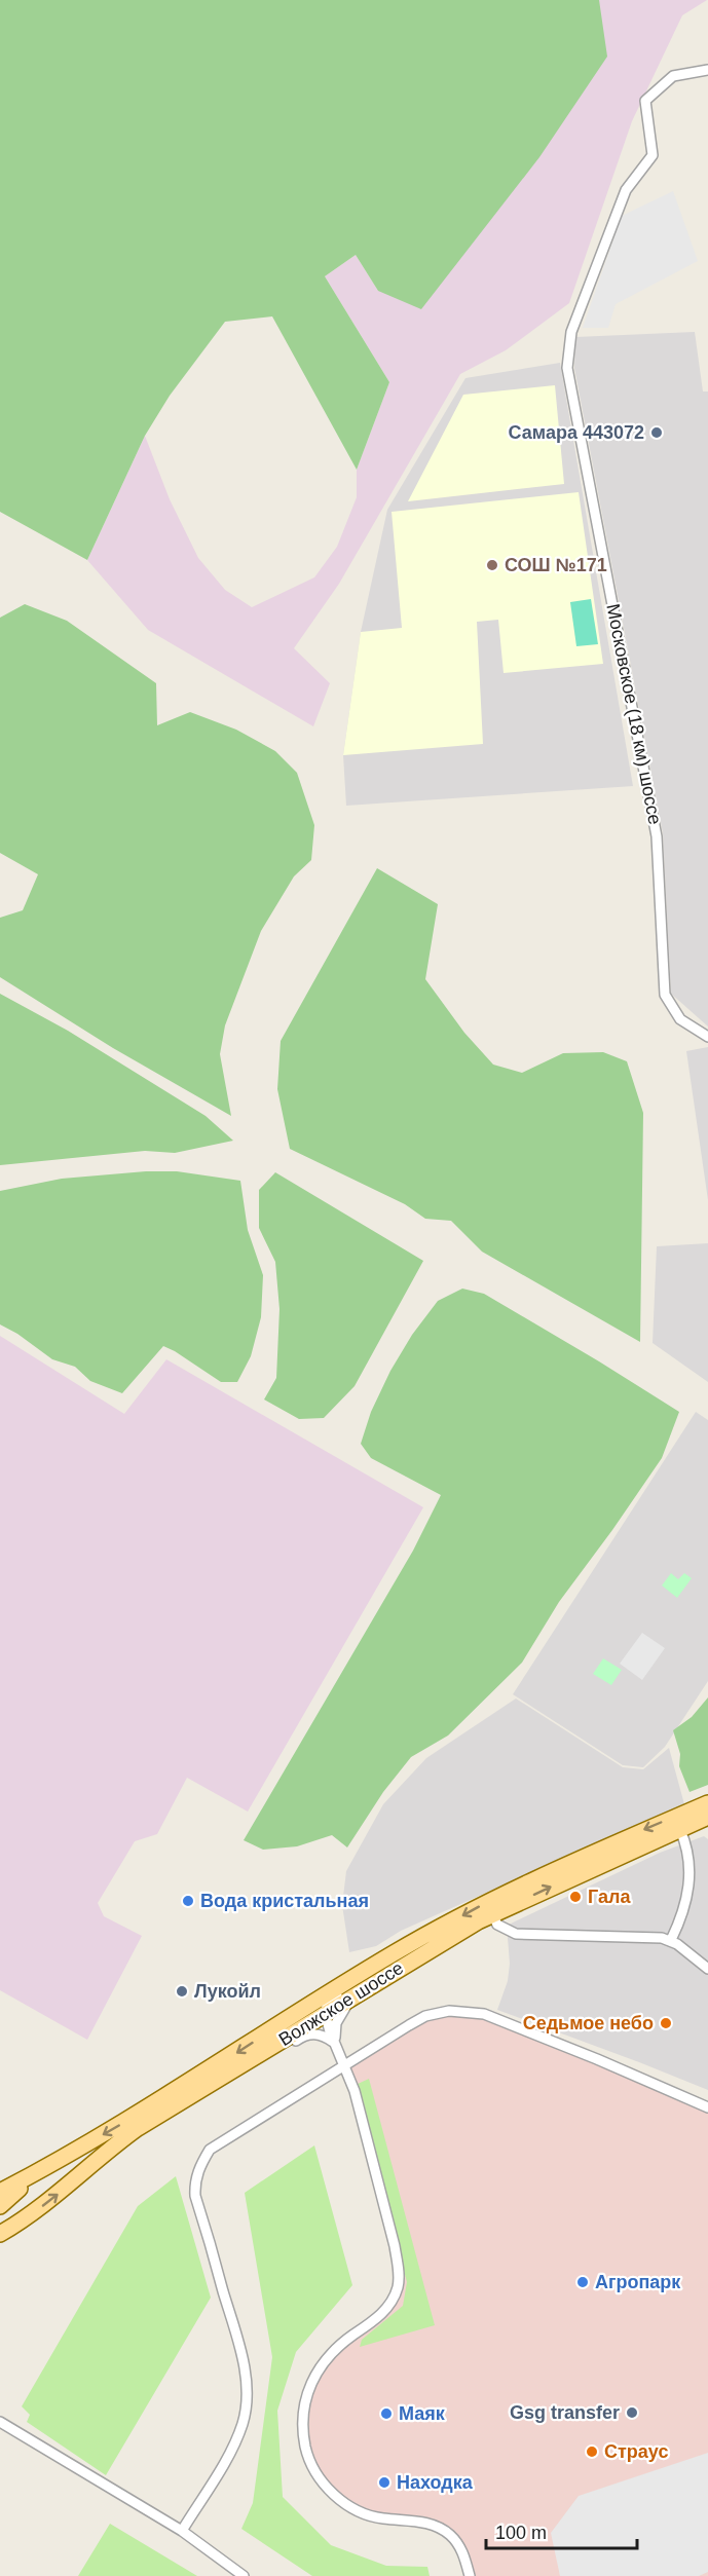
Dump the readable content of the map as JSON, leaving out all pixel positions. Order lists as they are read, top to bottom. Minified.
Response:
{"streets":{"main road":["Волжское шоссе"],"street":["Московское (18 км) шоссе"]},"places":["Самара 443072","СОШ №171","Гала","Вода кристальная","Лукойл","Седьмое небо","Агропарк","Gsg transfer","Маяк","Страус","Находка"],"scale_bar":"100 m"}
